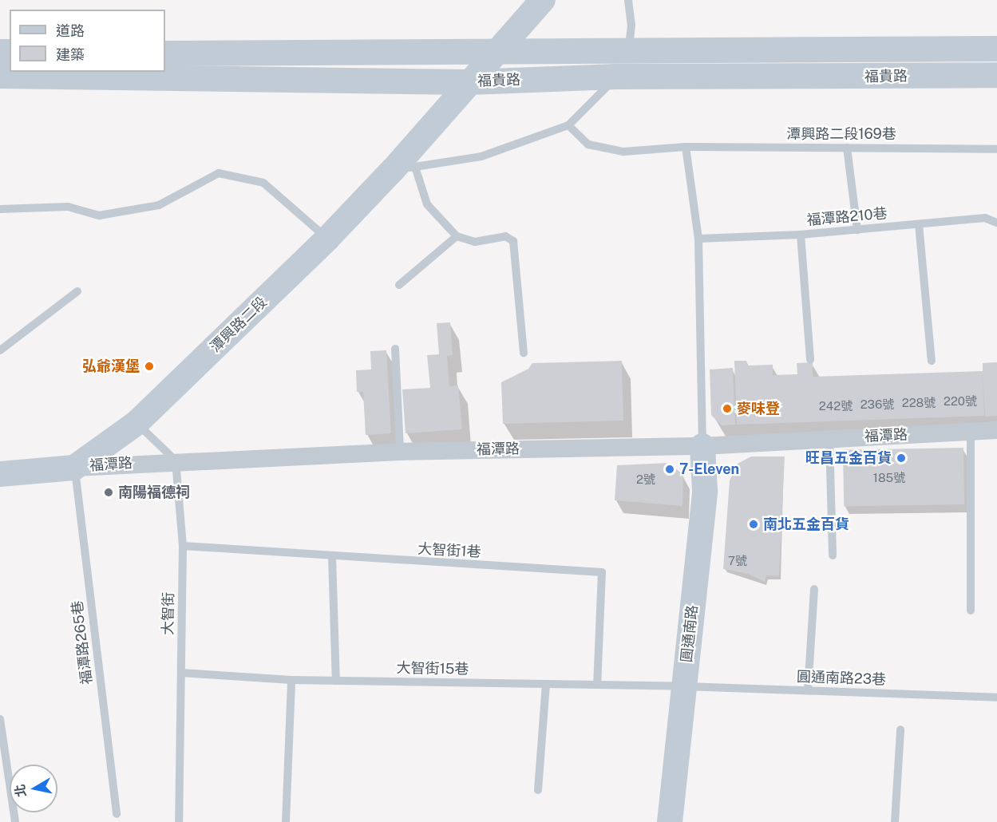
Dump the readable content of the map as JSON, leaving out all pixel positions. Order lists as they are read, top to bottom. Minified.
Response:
{"streets":{"street":["福貴路","潭興路二段","福潭路","圓通南路"],"lane":["潭興路二段169巷","福潭路210巷","大智街1巷","大智街","福潭路265巷","大智街15巷","圓通南路23巷"]},"crossings":[["福貴路","潭興路二段"],["潭興路二段","福潭路"],["潭興路二段","福潭路265巷"],["福潭路","大智街"],["福潭路","圓通南路"],["福潭路","福潭路265巷"],["大智街1巷","大智街"],["大智街1巷","大智街15巷"],["大智街","大智街15巷"],["圓通南路","大智街15巷"],["圓通南路","圓通南路23巷"],["大智街15巷","圓通南路23巷"]],"places":["弘爺漢堡","麥味登","旺昌五金百貨","7-Eleven","南陽福德祠","南北五金百貨"],"house_numbers":["220號","228號","236號","242號","185號","2號","7號"],"legend":["道路","建築"],"north":"left"}
